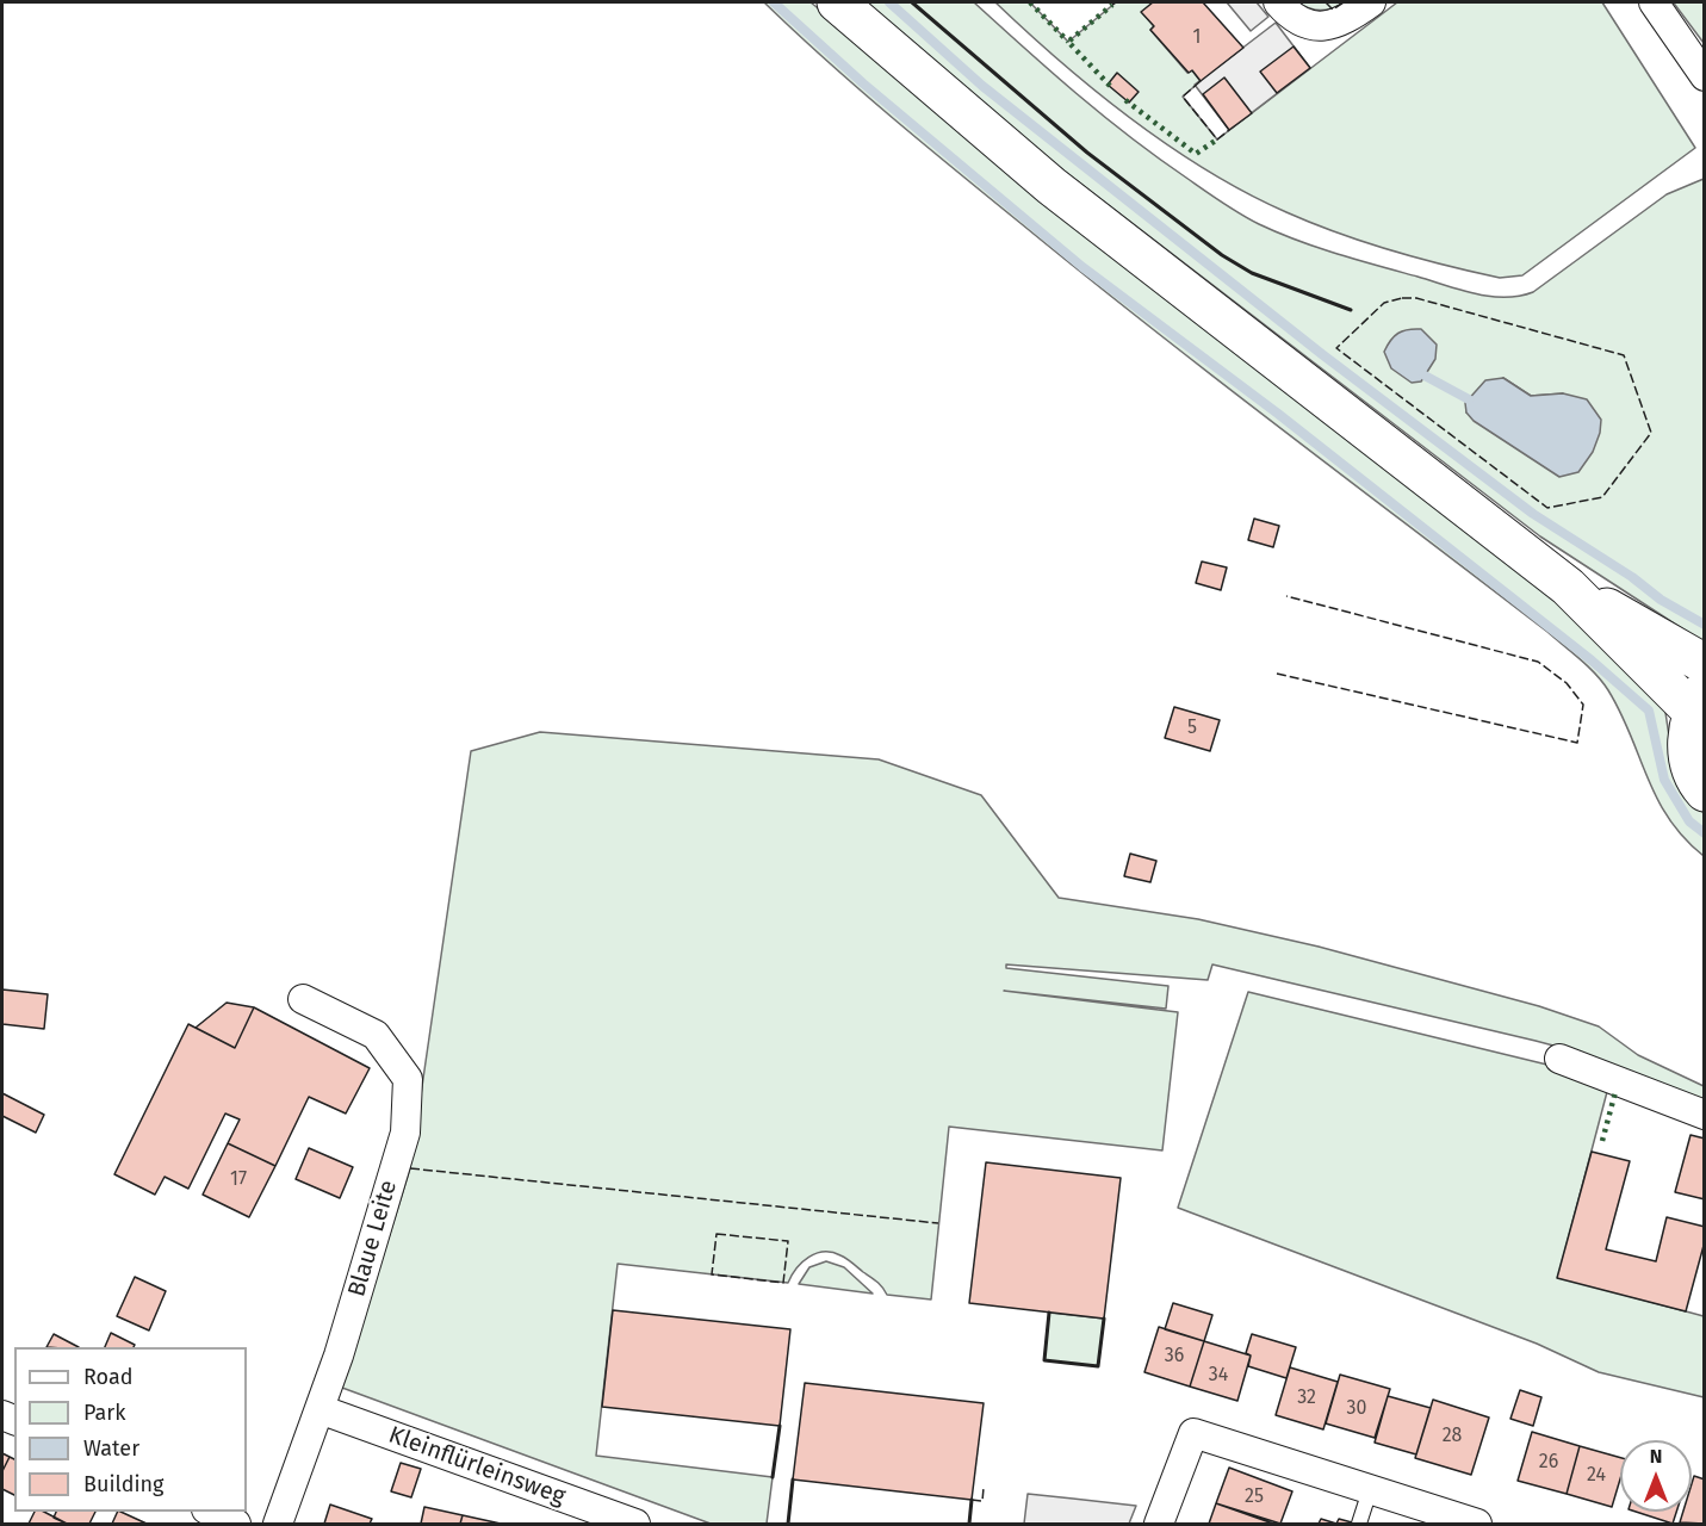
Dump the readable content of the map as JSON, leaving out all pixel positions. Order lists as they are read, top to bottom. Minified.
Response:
{"streets":{"street":["Blaue Leite","Kleinflürleinsweg"]},"crossings":[["Blaue Leite","Kleinflürleinsweg"]],"house_numbers":["1","5","17","36","34","32","30","28","26","24","25"],"legend":["Road","Park","Water","Building"],"north":"top"}
